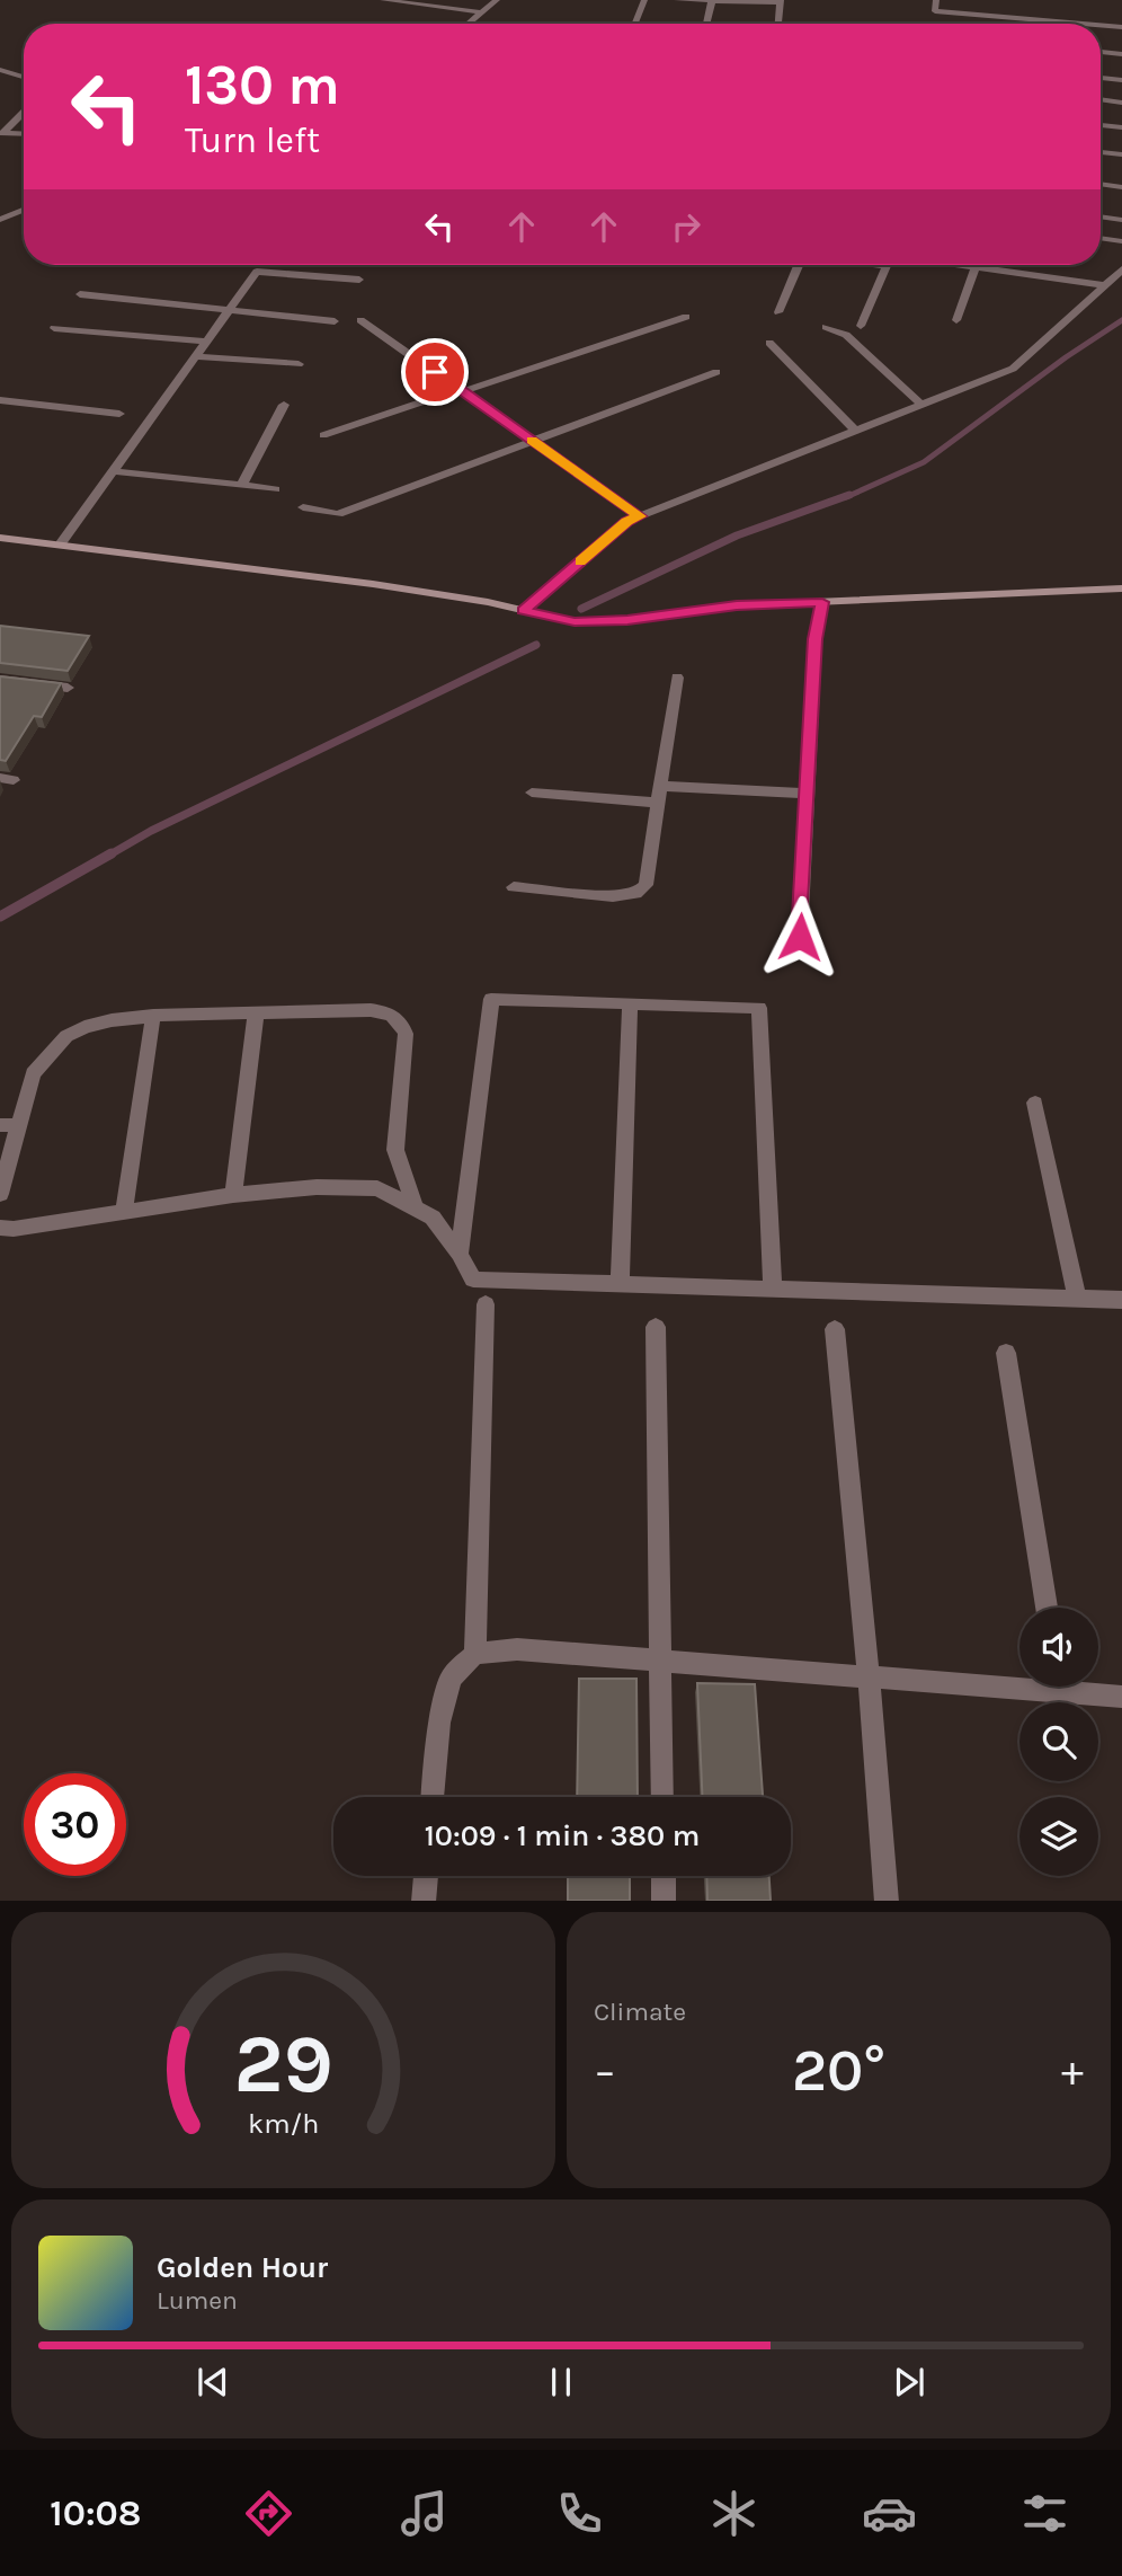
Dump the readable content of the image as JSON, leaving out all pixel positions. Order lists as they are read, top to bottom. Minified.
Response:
{"page":{"turn":["130 m","Turn left"],"limit":"30","trip":"10:09 · 1 min · 380 m","tile":"Climate","heat":["−","20°","+"],"song":["Golden Hour","Lumen"],"tabs":"10:08","gauge":["29","km/h"]}}
